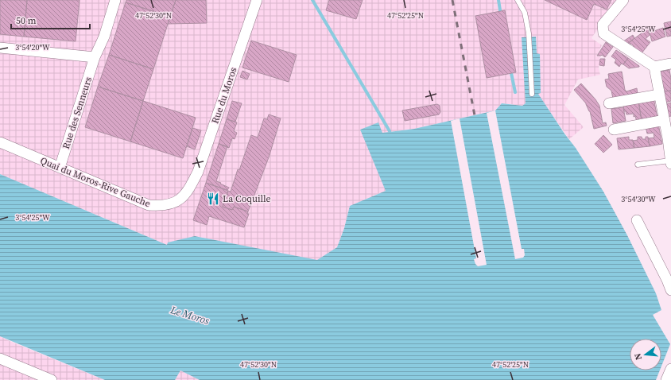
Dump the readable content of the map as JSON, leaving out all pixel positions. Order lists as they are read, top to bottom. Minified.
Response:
{"streets":{"street":["Rue du Moros","Rue des Senneurs","Quai du Moros-Rive Gauche"]},"crossings":[["Rue du Moros","Quai du Moros-Rive Gauche"],["Rue des Senneurs","Quai du Moros-Rive Gauche"]],"water":["Le Moros"],"places":{"restaurant":["La Coquille"]},"scale_bar":"50 m","north":"left","coordinates":["47°52'30\"N","47°52'25\"N","3°54'25\"W","3°54'20\"W","3°54'30\"W"]}
